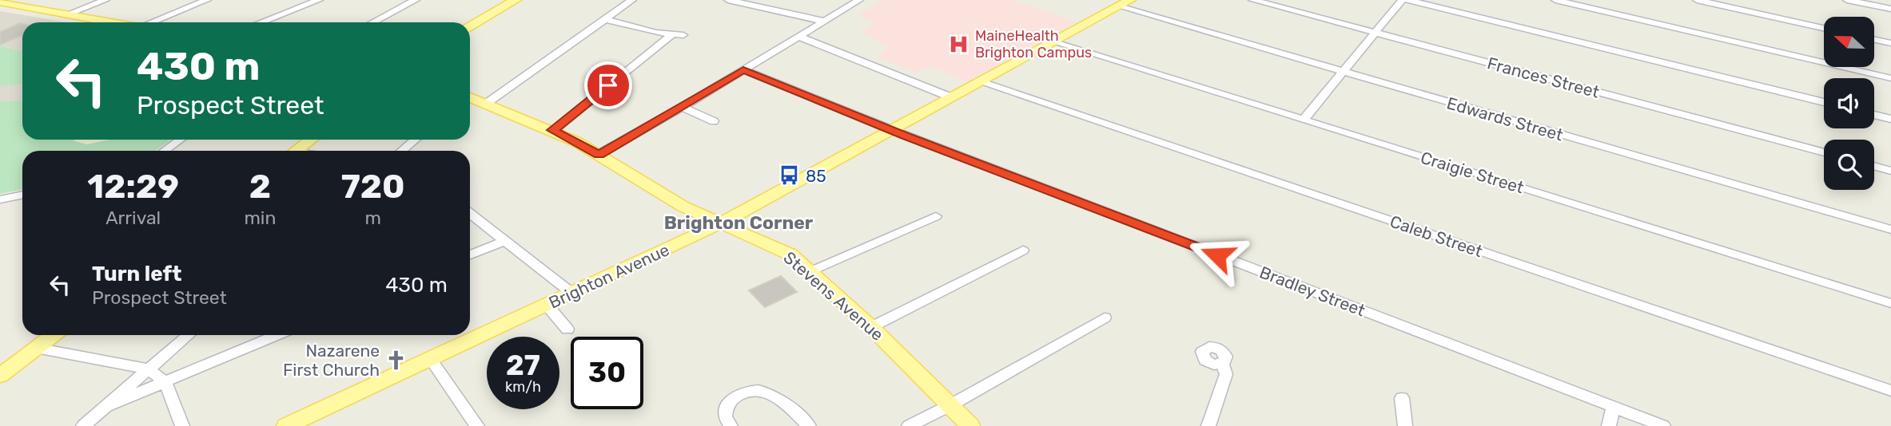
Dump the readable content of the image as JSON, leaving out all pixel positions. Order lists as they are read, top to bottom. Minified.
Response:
{"streets":{"main road":["Brighton Avenue","Stevens Avenue"],"street":["Frances Street","Edwards Street","Craigie Street","Caleb Street","Bradley Street"]},"crossings":[["Edwards Street","Brighton Avenue"],["Craigie Street","Brighton Avenue"],["Caleb Street","Brighton Avenue"],["Brighton Avenue","Bradley Street"],["Brighton Avenue","Stevens Avenue"]],"districts":["Brighton Corner"],"places":{"hospital":["MaineHealth Brighton Campus"],"bus stop":["85"],"church":["Nazarene First Church"]},"north":"left","page":{"turn":["430 m","Prospect Street"],"eta":["12:29","Arrival","2","min","720","m"],"list":[{"name":"Turn left","note":"Prospect Street","value":"430 m"}],"speed":"27 km/h","limit":"30"}}
